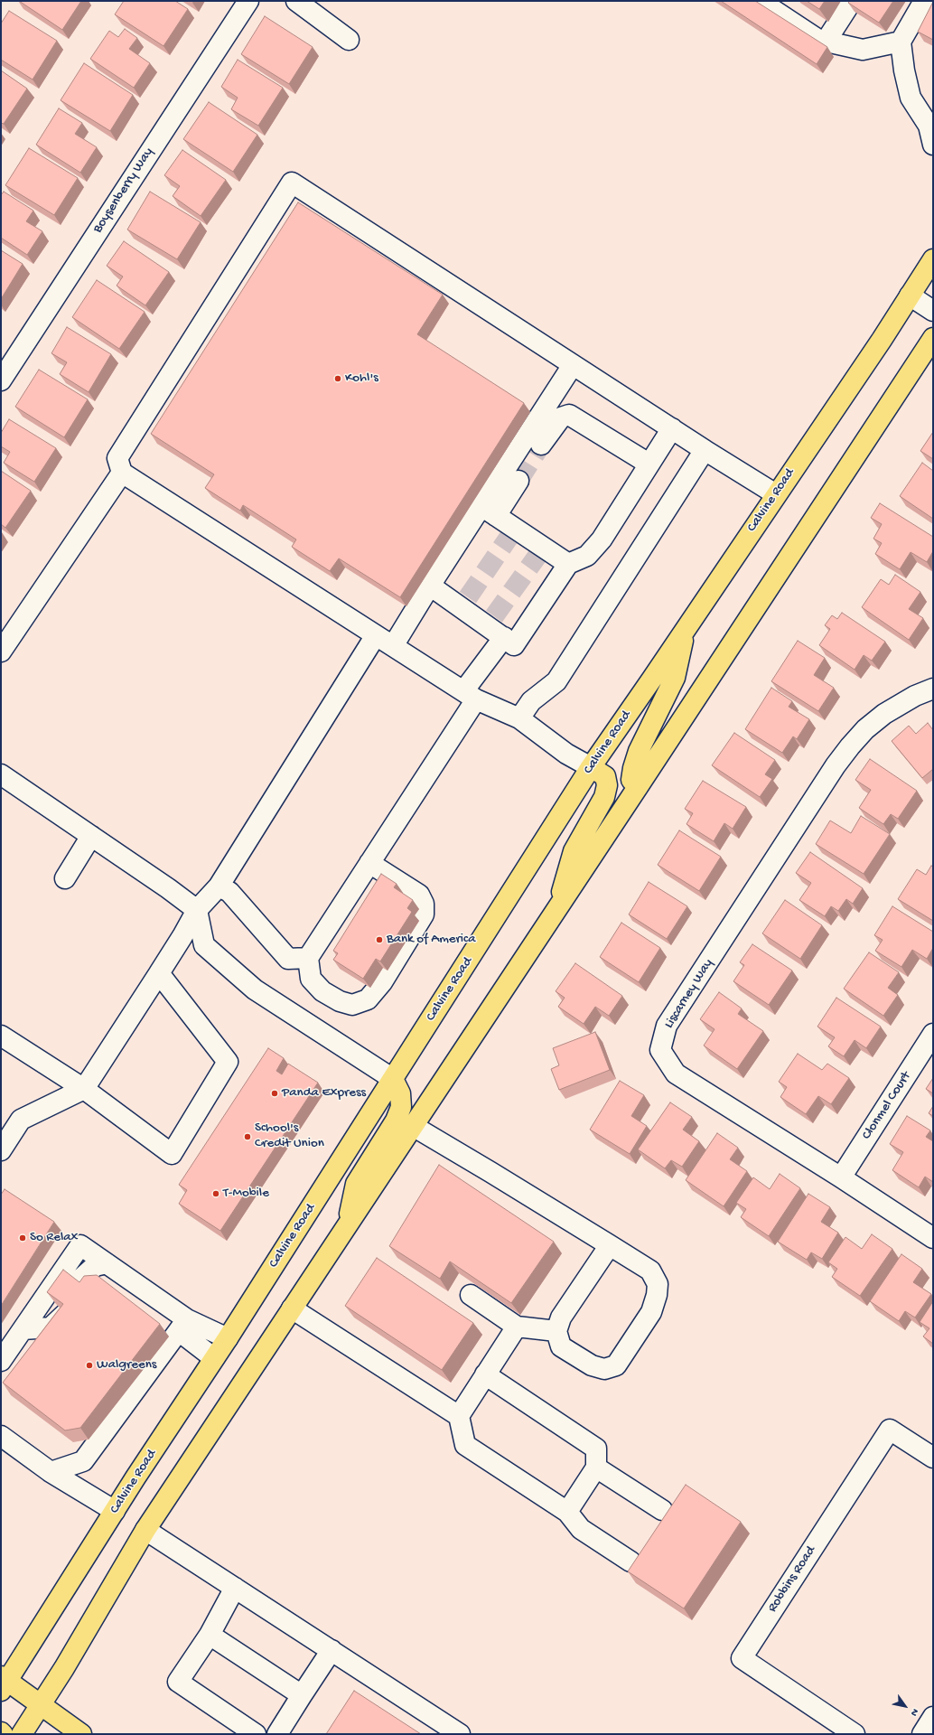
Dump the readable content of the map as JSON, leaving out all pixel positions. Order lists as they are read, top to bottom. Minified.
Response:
{"streets":{"main road":["Calvine Road"],"street":["Boysenberry Way","Liscarney Way","Clonmel Court","Robbins Road"]},"crossings":[["Liscarney Way","Clonmel Court"]],"places":["Kohl's","Bank of America","Panda Express","School's Credit Union","T-Mobile","So Relax","Walgreens"],"north":"bottom right"}
